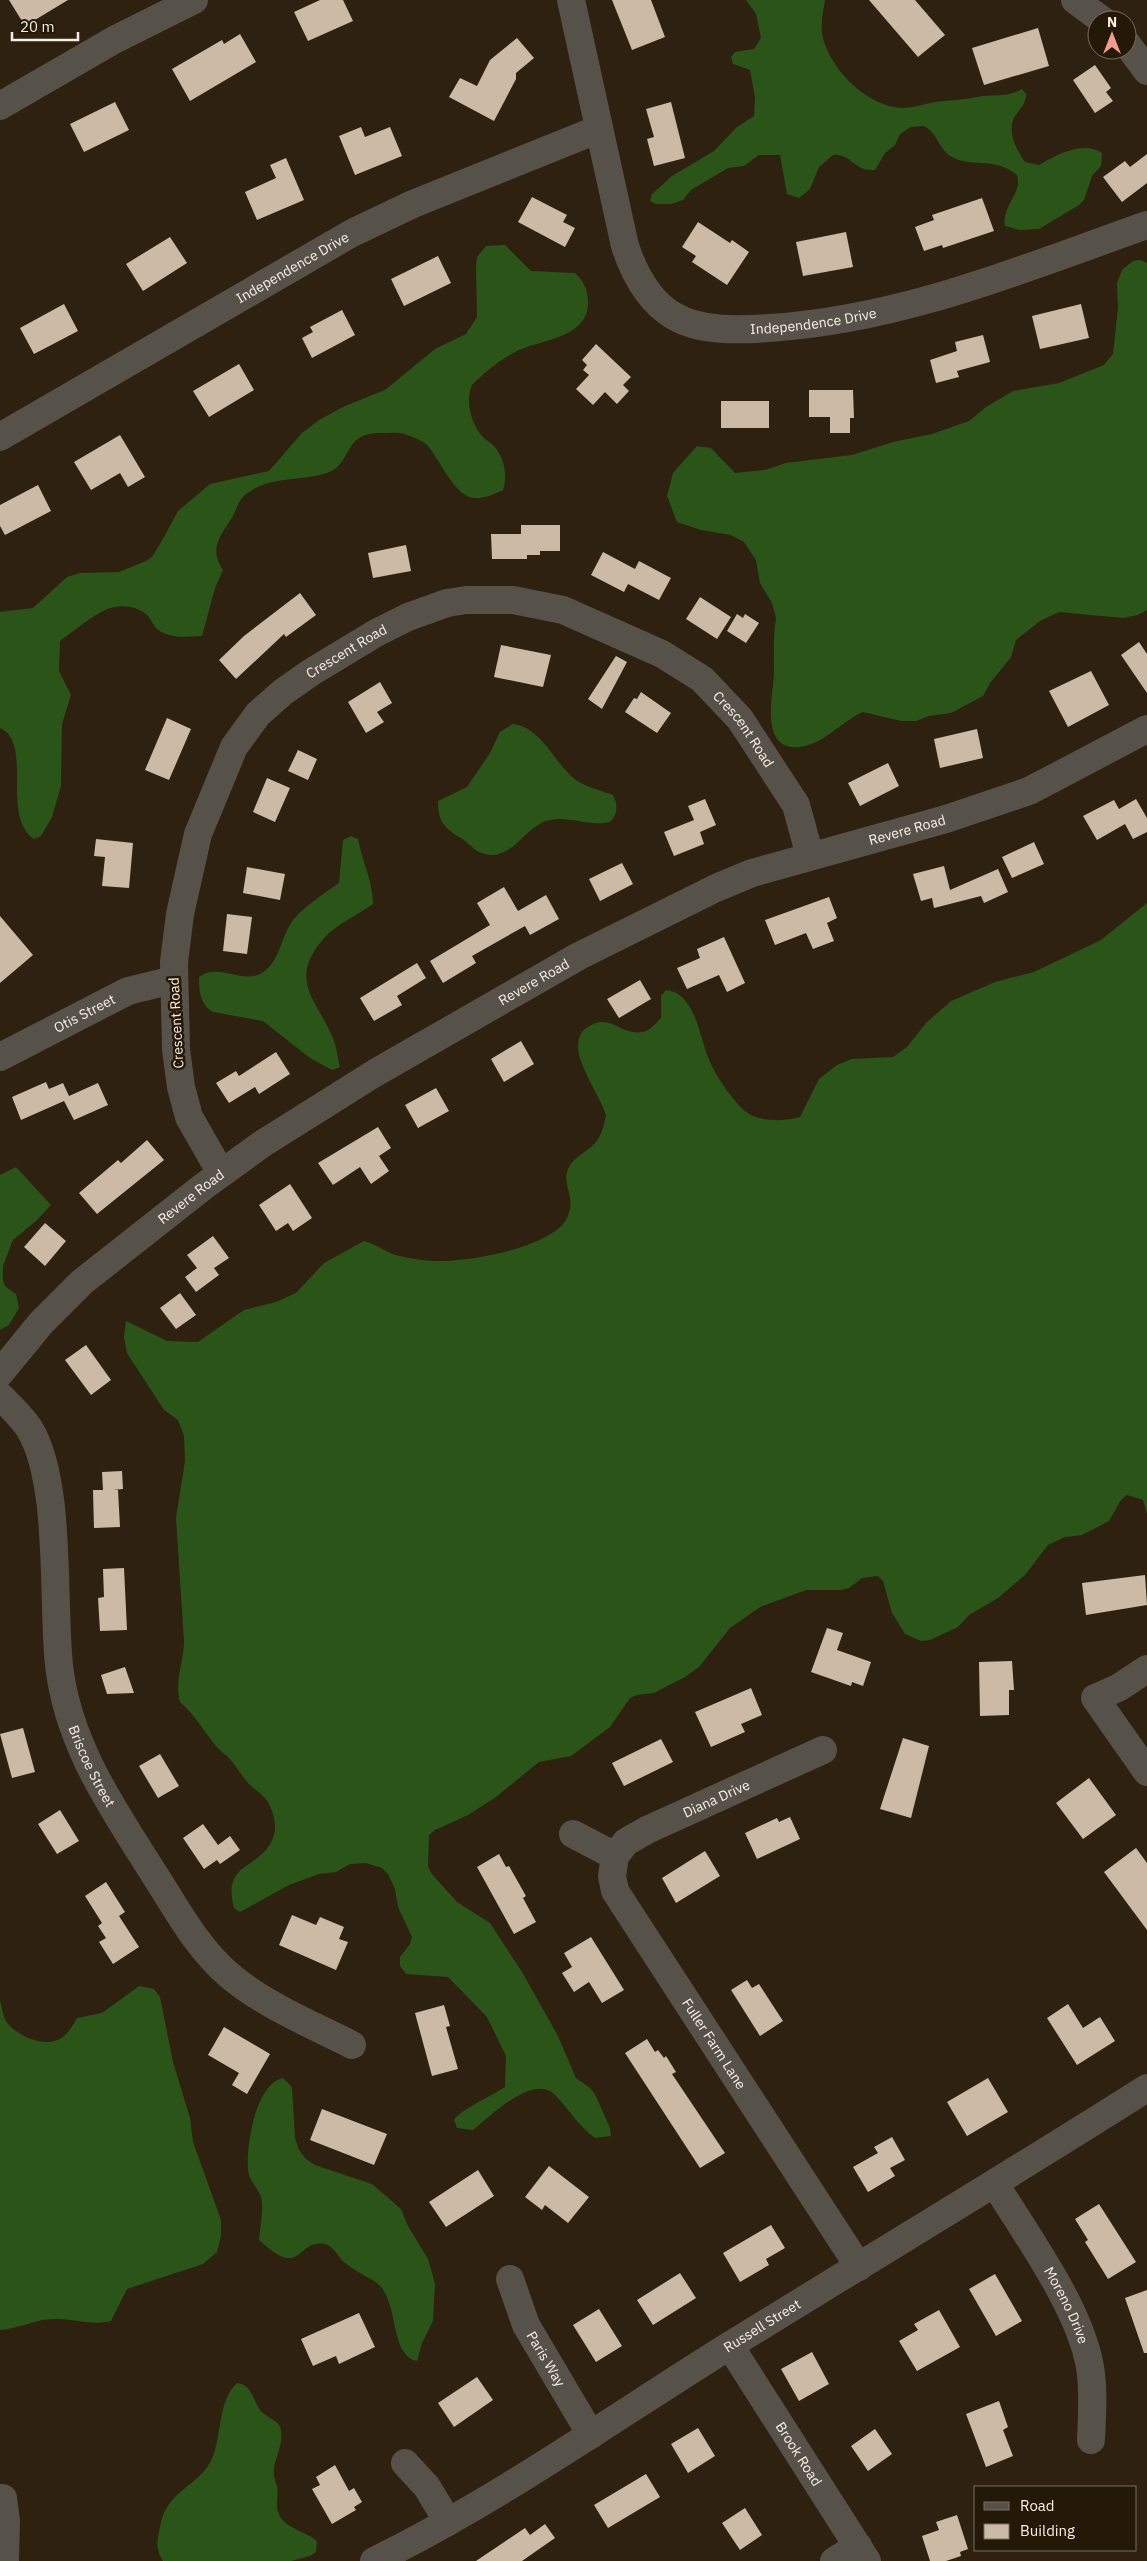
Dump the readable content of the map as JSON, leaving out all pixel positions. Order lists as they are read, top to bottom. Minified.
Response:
{"streets":{"street":["Independence Drive","Crescent Road","Revere Road","Otis Street","Briscoe Street","Diana Drive","Fuller Farm Lane","Moreno Drive","Russell Street","Paris Way","Brook Road"]},"crossings":[["Crescent Road","Revere Road"],["Crescent Road","Otis Street"],["Diana Drive","Fuller Farm Lane"],["Fuller Farm Lane","Russell Street"],["Moreno Drive","Russell Street"],["Russell Street","Paris Way"],["Russell Street","Brook Road"]],"legend":["Road","Building"],"scale_bar":"20 m","north":"top"}
